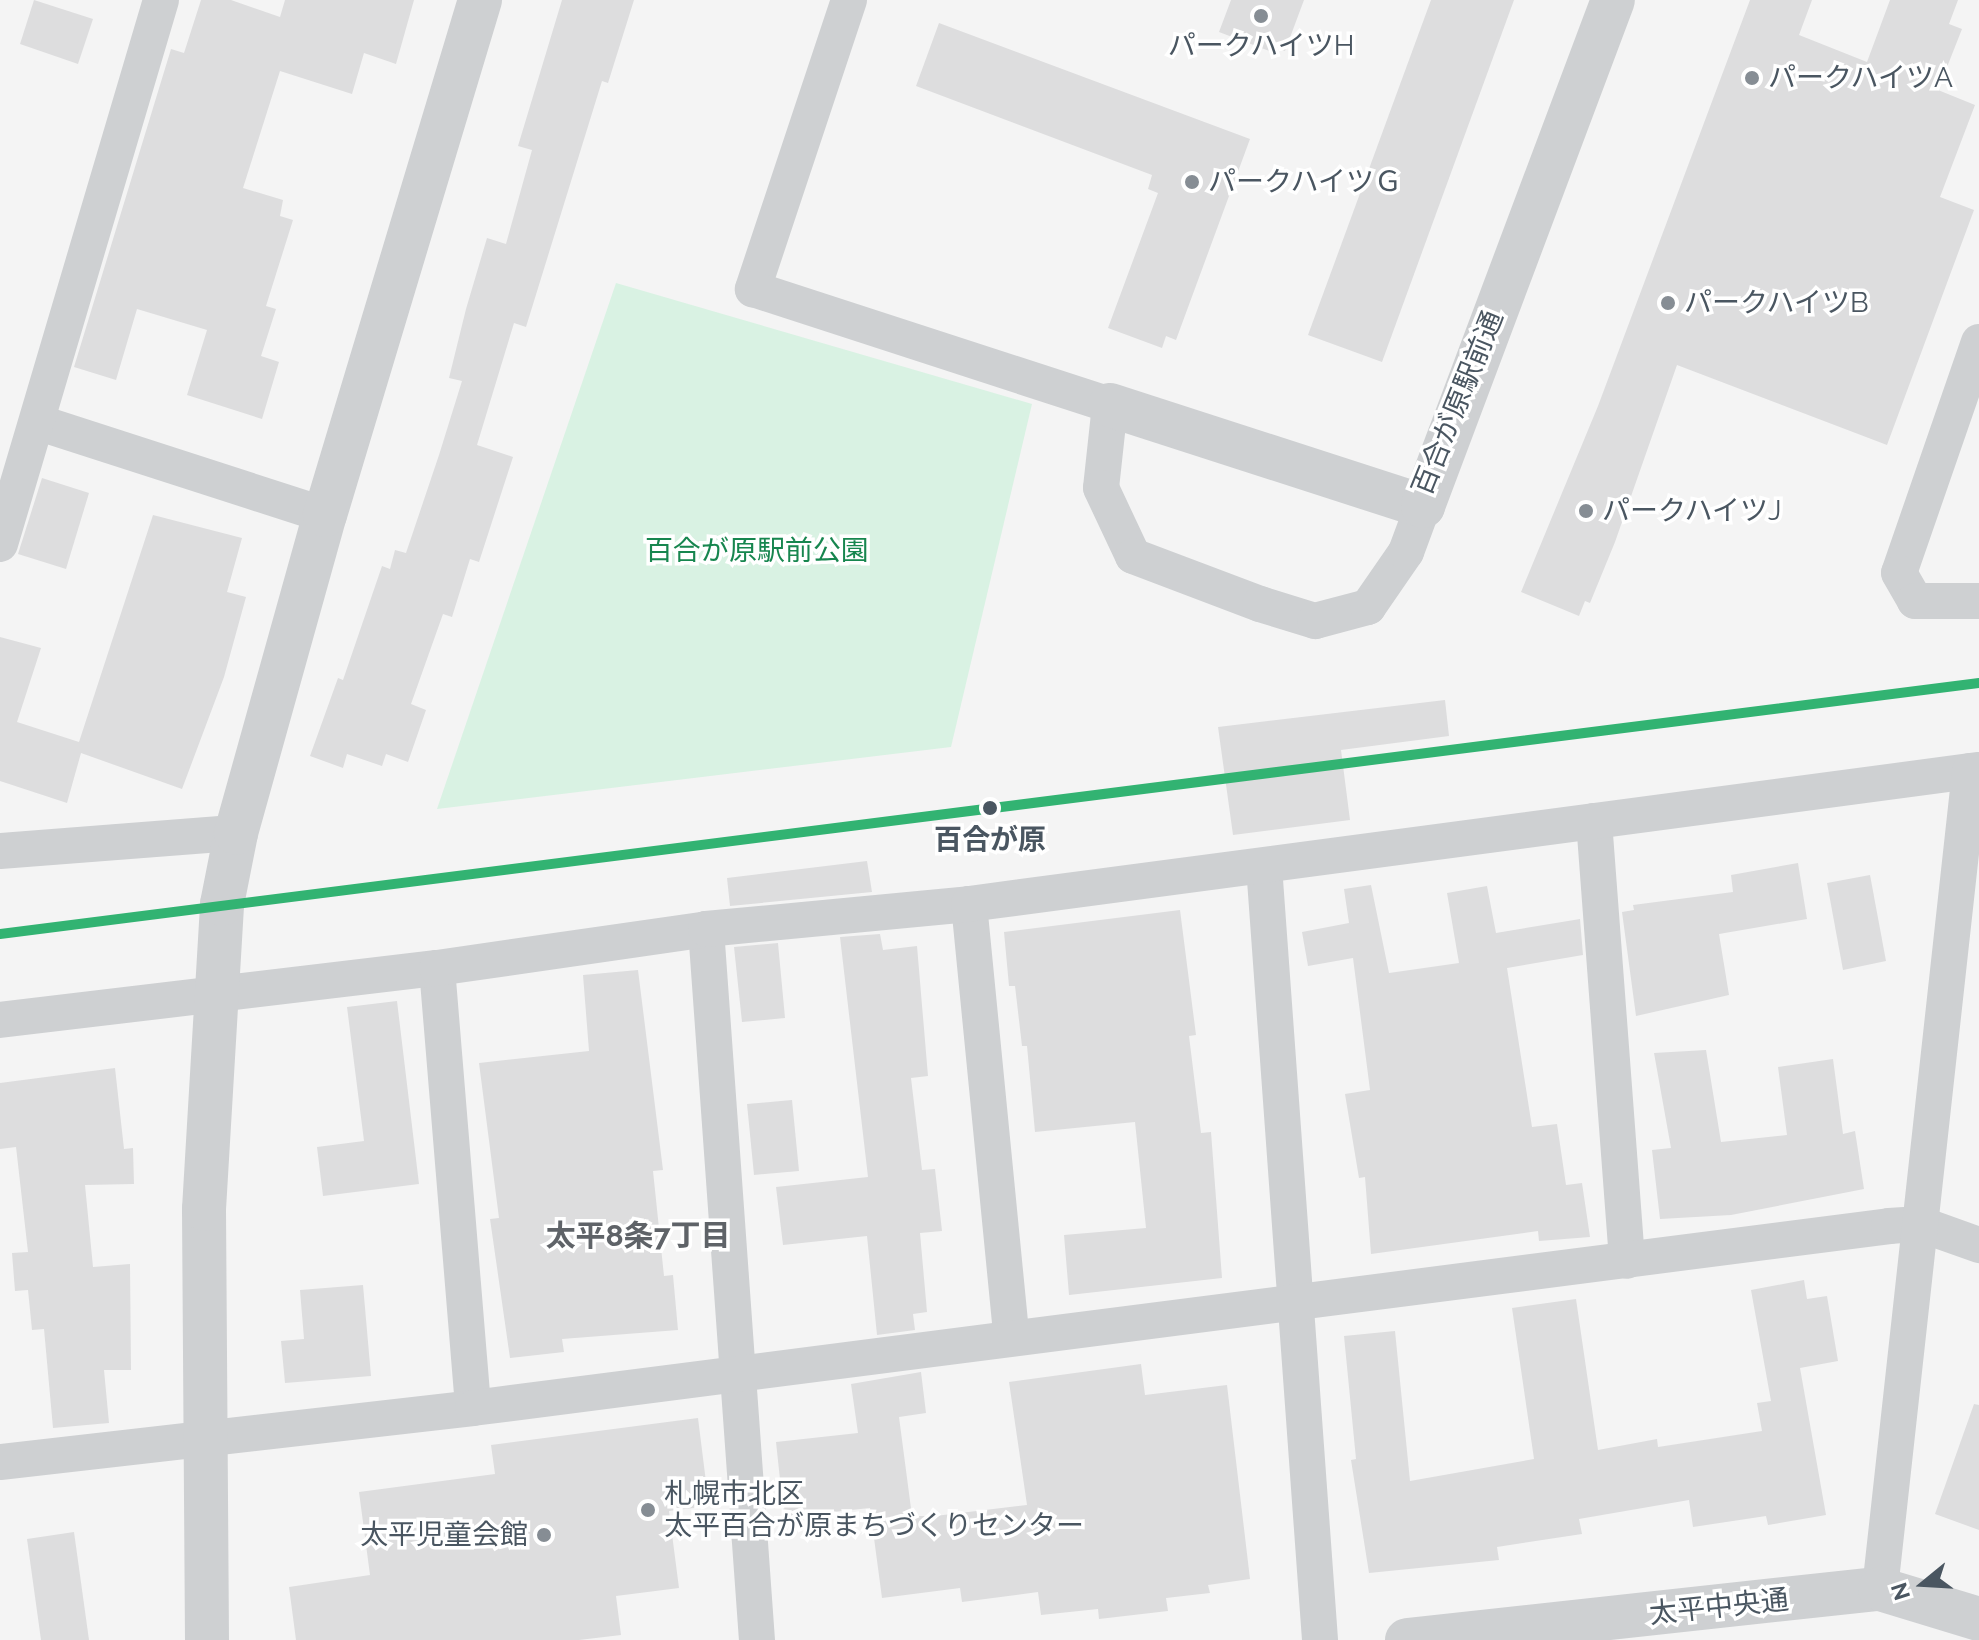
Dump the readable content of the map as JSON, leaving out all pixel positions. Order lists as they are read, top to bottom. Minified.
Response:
{"streets":{"street":["百合が原駅前通","太平中央通"]},"districts":["太平8条7丁目"],"parks":["百合が原駅前公園"],"places":["パークハイツH","パークハイツA","パークハイツＧ","パークハイツB","パークハイツJ","百合が原","札幌市北区 太平百合が原まちづくりセンター","太平児童会館"],"north":"left"}
